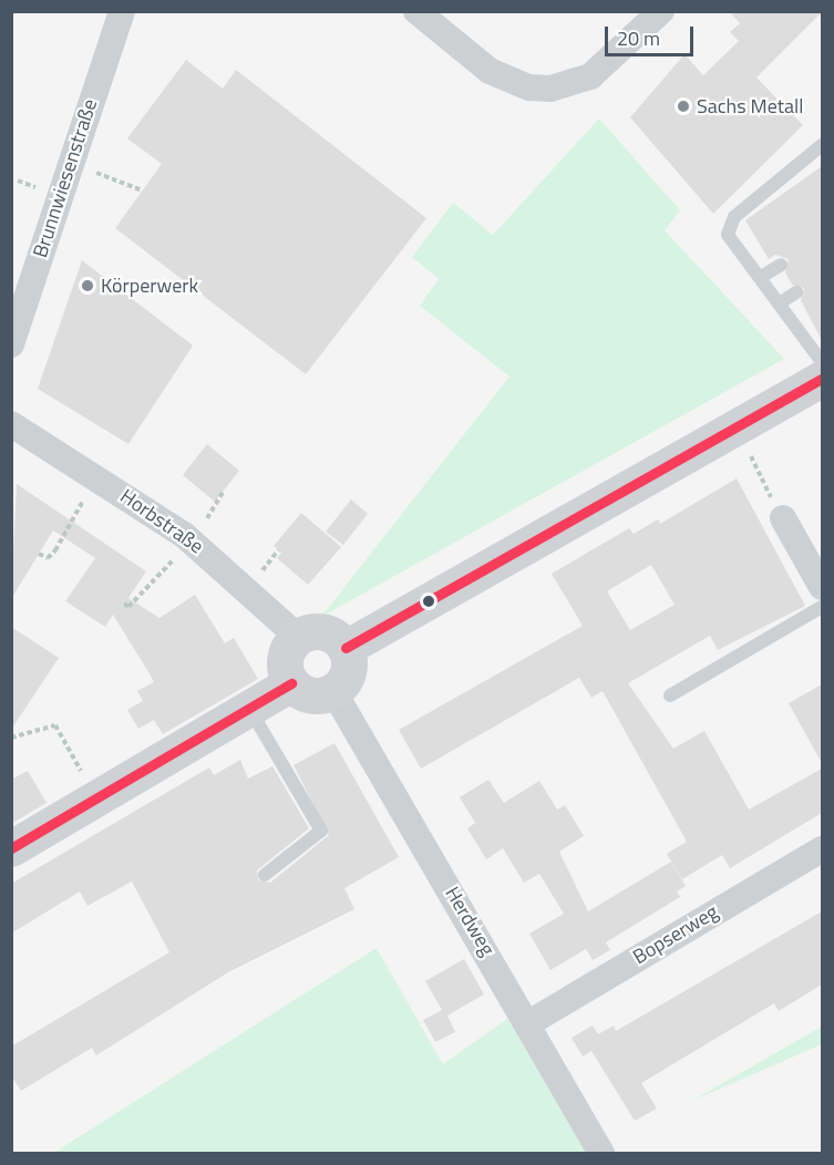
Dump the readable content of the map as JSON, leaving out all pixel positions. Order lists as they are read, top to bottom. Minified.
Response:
{"streets":{"street":["Brunnwiesenstraße","Horbstraße","Herdweg","Bopserweg"]},"crossings":[["Horbstraße","Herdweg"],["Herdweg","Bopserweg"]],"places":["Sachs Metall","Körperwerk"],"scale_bar":"20 m"}
